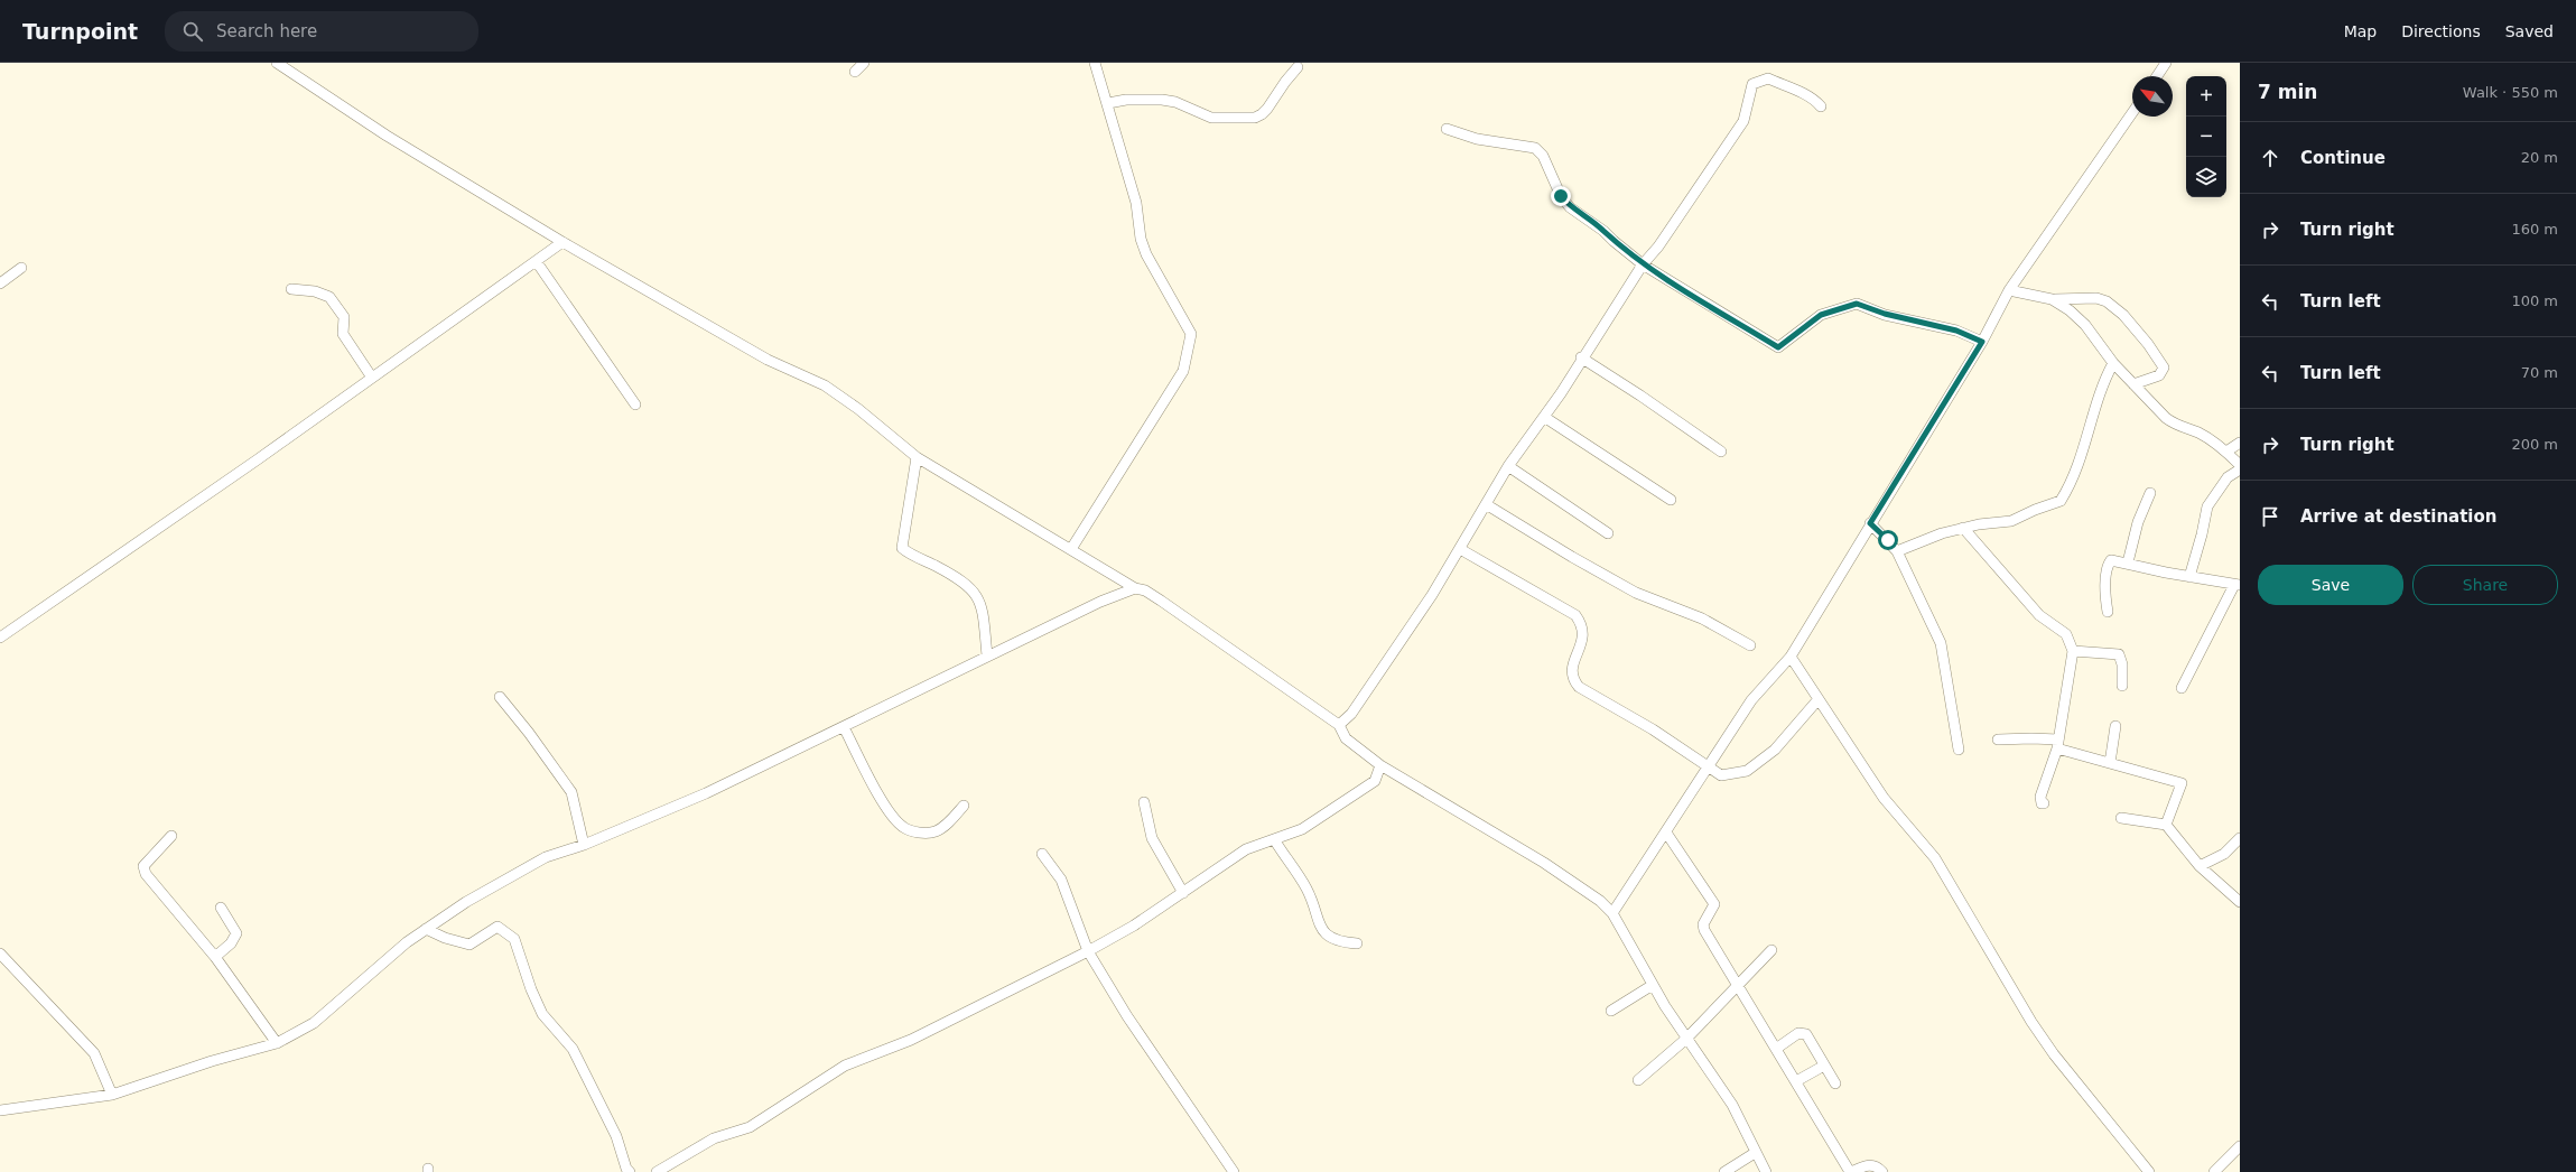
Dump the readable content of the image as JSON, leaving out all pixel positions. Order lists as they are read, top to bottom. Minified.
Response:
{"north":"top left","page":{"header":"Turnpoint","search":"Search here","nav":["Map","Directions","Saved"],"heading":["7 min","Walk · 550 m"],"map_buttons":["+","−"],"list":[["Continue","20 m"],["Turn right","160 m"],["Turn left","100 m"],["Turn left","70 m"],["Turn right","200 m"],"Arrive at destination"],"buttons":["Save","Share"]}}
